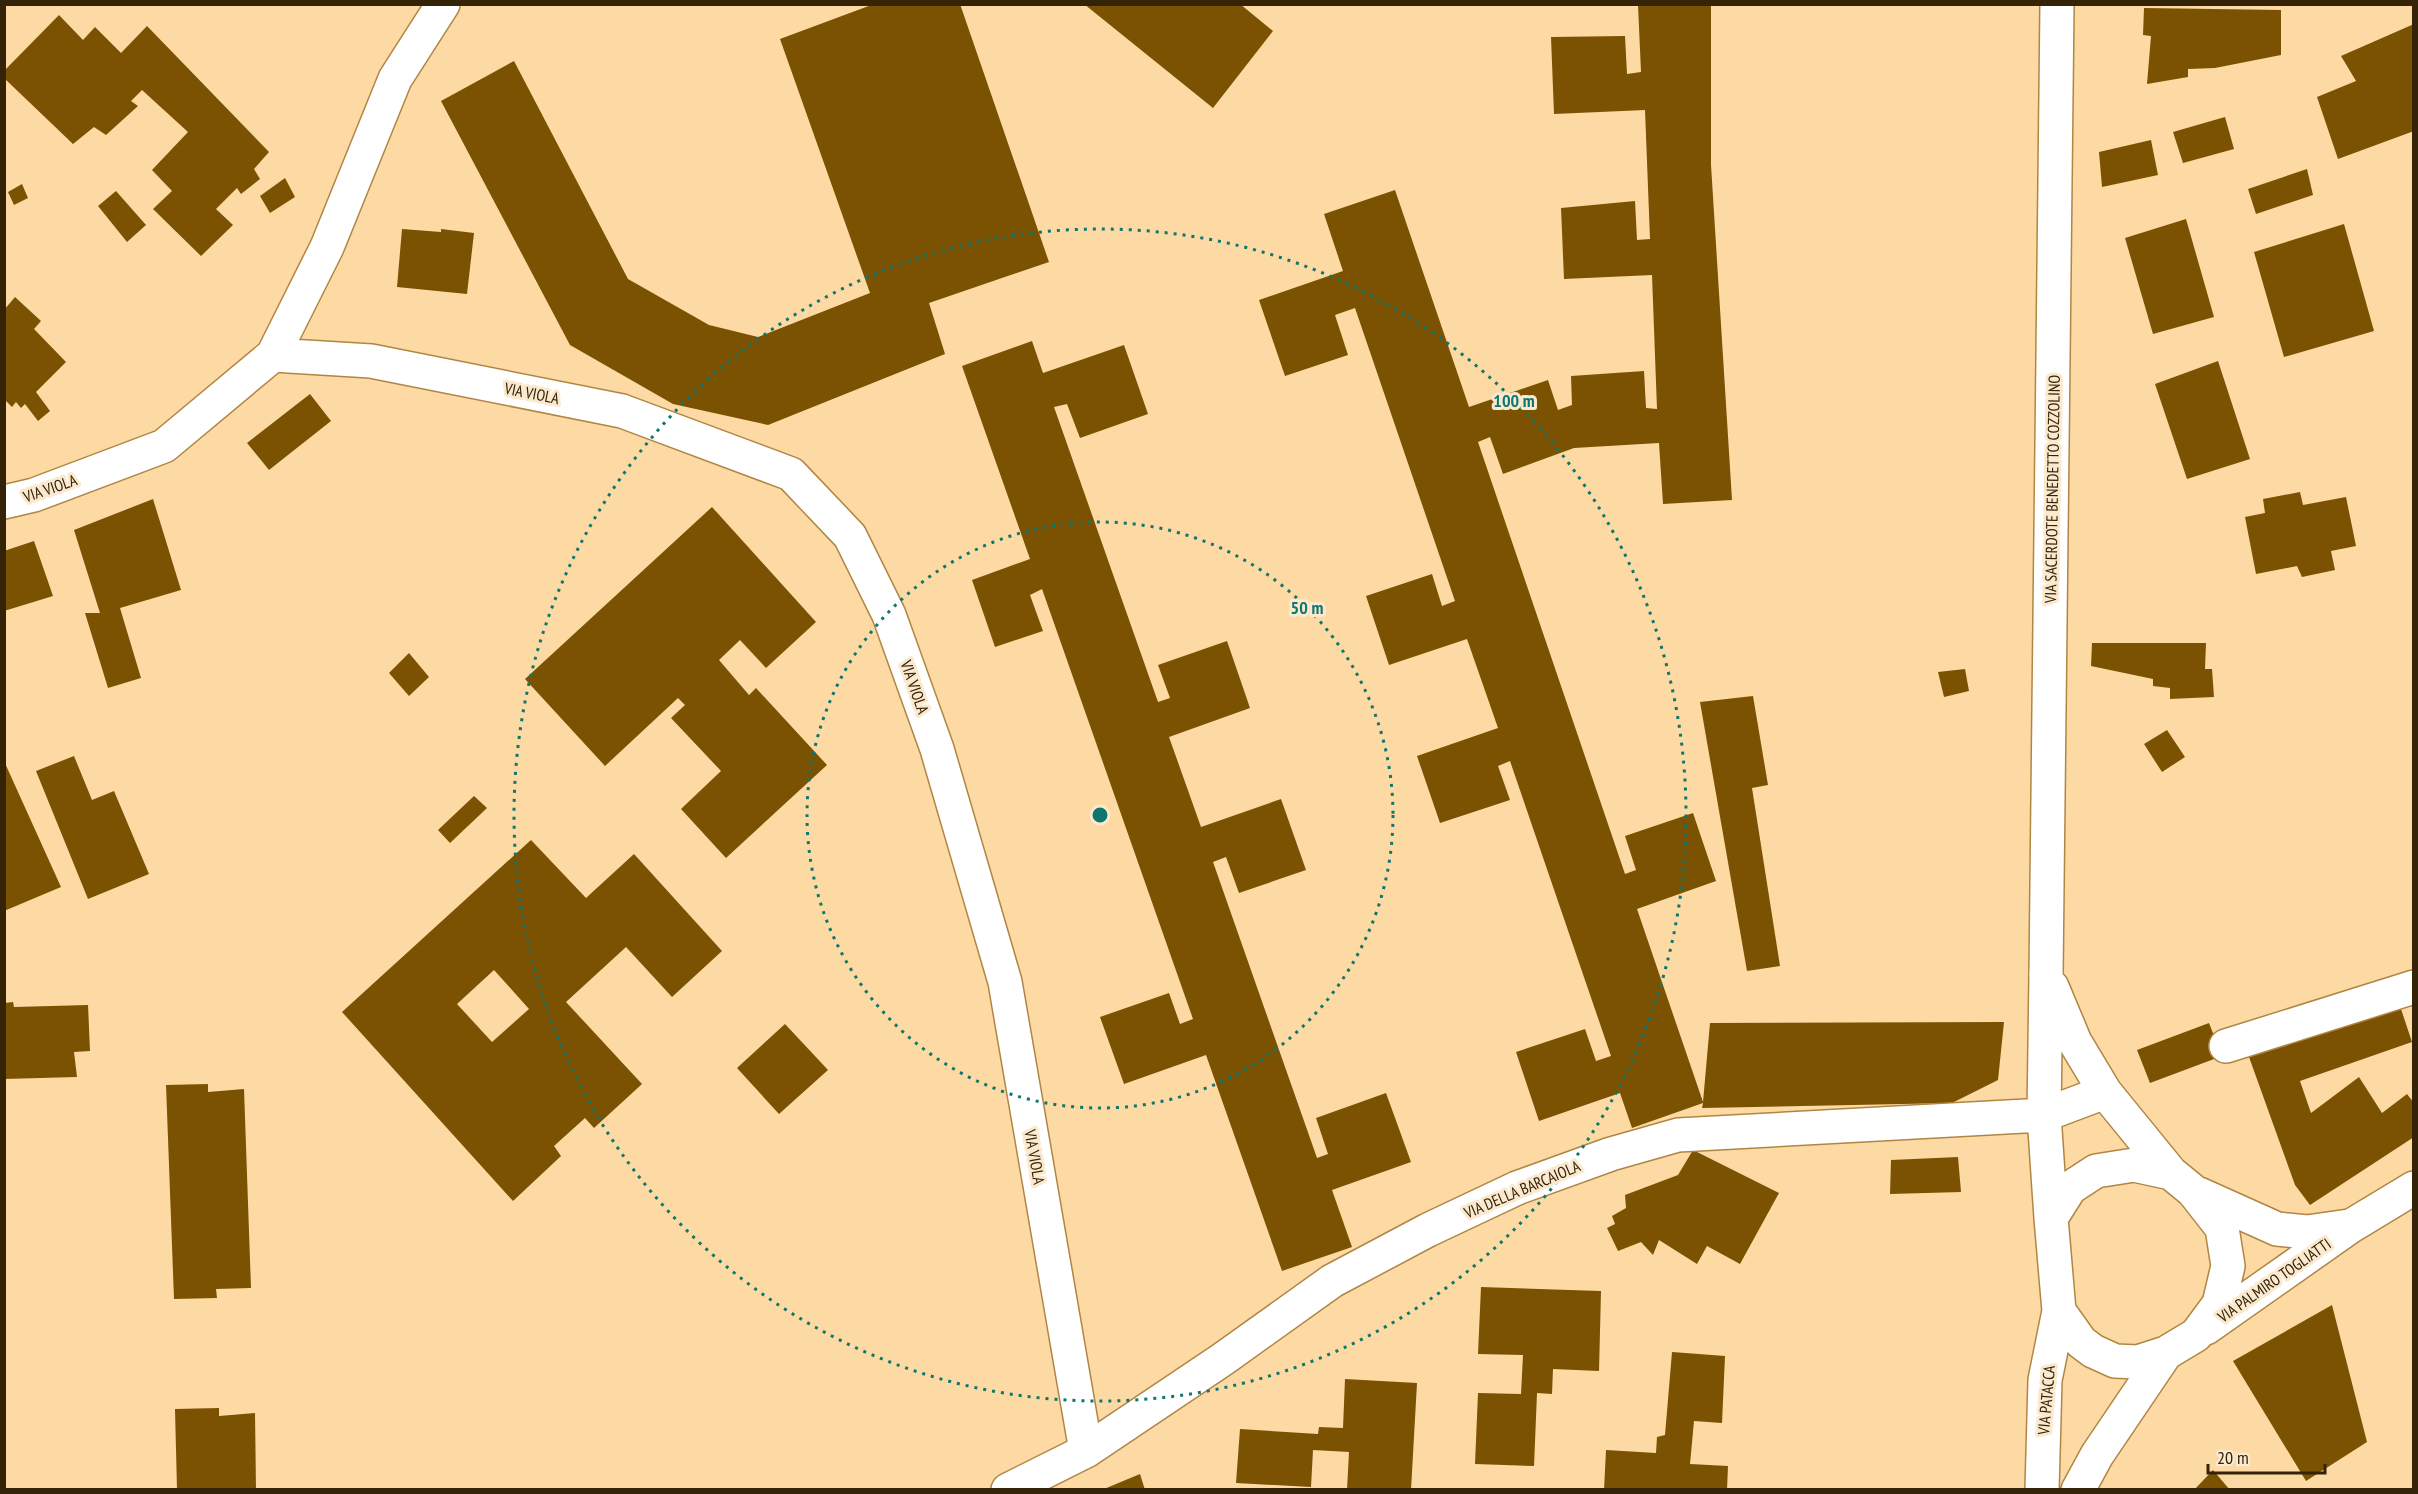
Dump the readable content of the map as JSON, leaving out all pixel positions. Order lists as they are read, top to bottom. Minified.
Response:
{"streets":{"street":["VIA VIOLA","VIA SACERDOTE BENEDETTO COZZOLINO","VIA DELLA BARCAIOLA","VIA PALMIRO TOGLIATTI","VIA PATACCA"]},"crossings":[["VIA VIOLA","VIA DELLA BARCAIOLA"],["VIA SACERDOTE BENEDETTO COZZOLINO","VIA DELLA BARCAIOLA"],["VIA SACERDOTE BENEDETTO COZZOLINO","VIA PALMIRO TOGLIATTI"],["VIA SACERDOTE BENEDETTO COZZOLINO","VIA PATACCA"],["VIA PALMIRO TOGLIATTI","VIA PATACCA"]],"scale_bar":"20 m","rings":["100 m","50 m"]}
